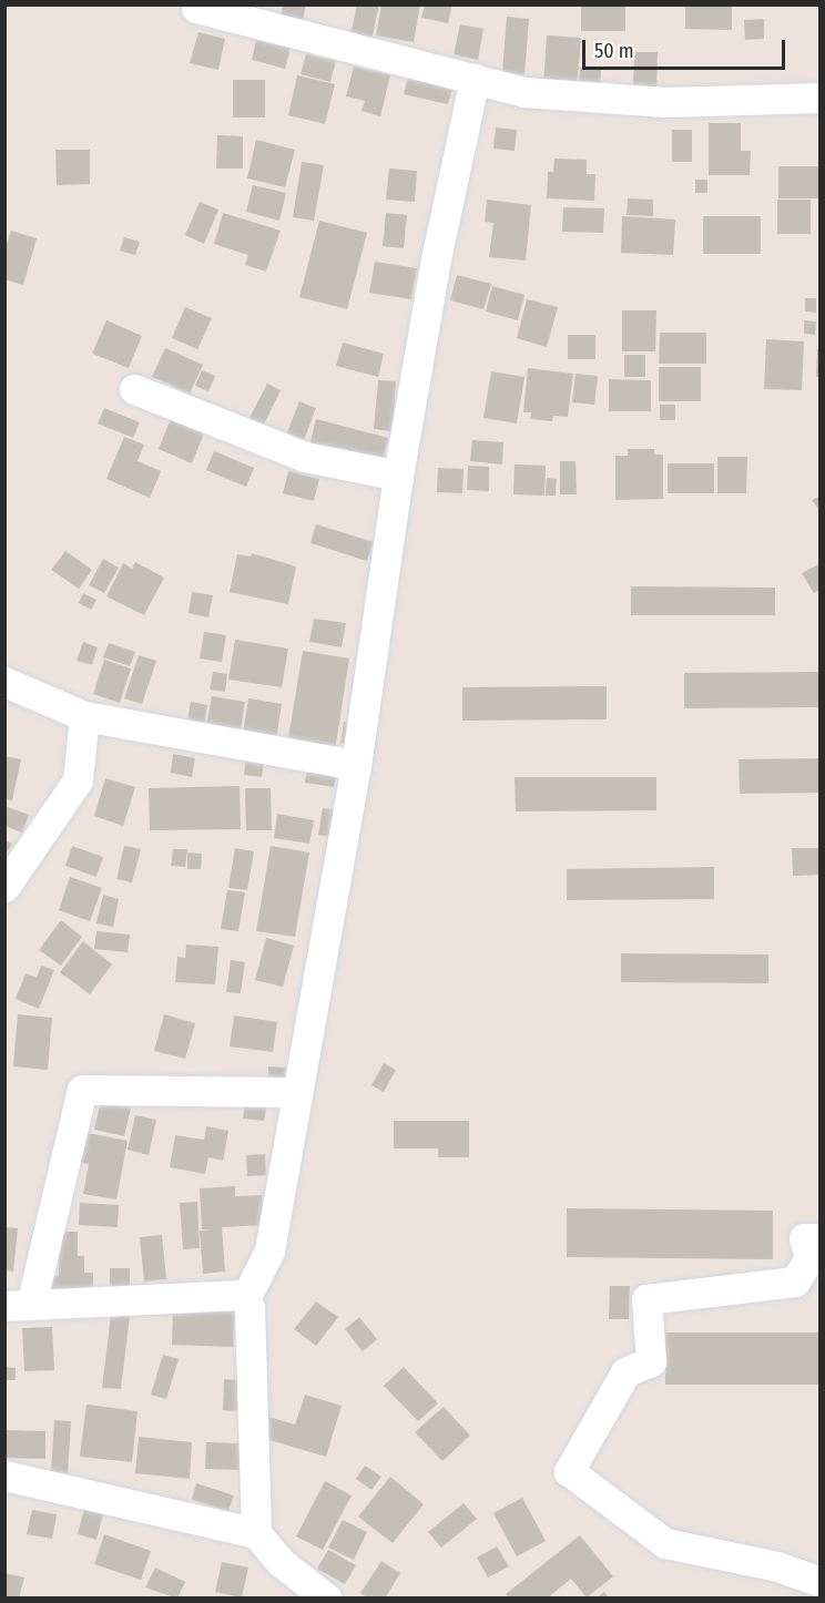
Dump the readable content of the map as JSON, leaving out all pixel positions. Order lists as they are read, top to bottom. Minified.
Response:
{"scale_bar":"50 m"}
